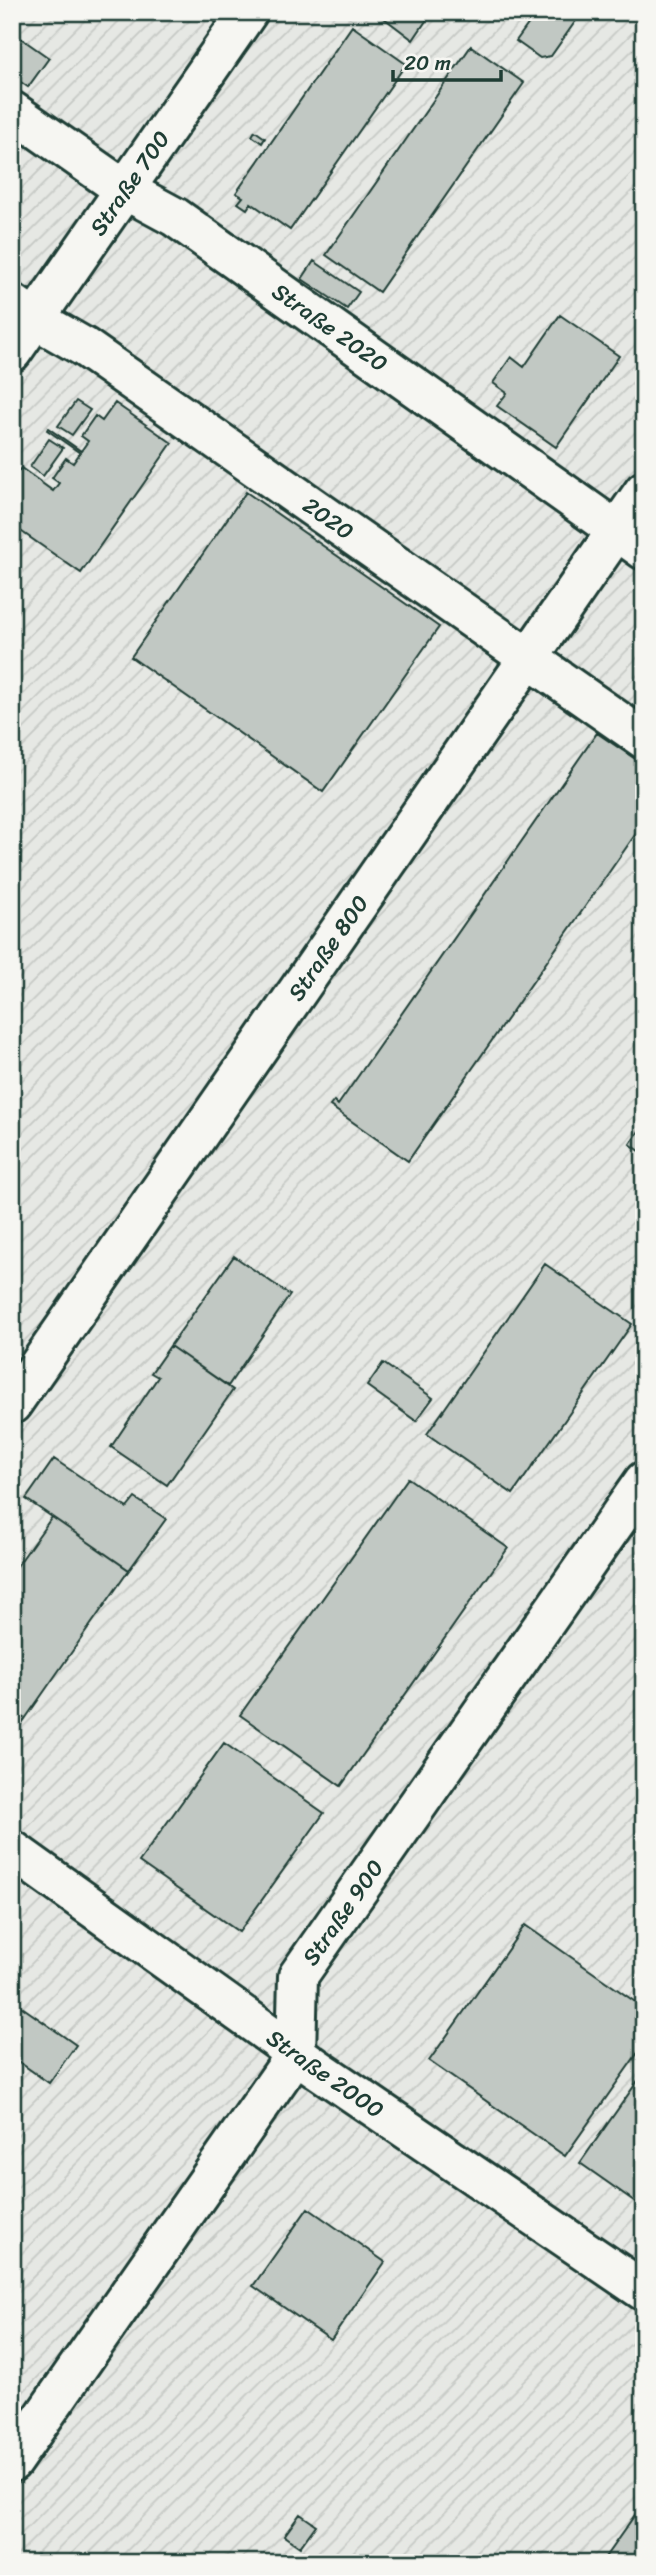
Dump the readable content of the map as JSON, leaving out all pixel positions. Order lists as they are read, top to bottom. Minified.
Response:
{"streets":{"lane":["Straße 700","Straße 2020","2020","Straße 800","Straße 900","Straße 2000"]},"crossings":[["Straße 700","Straße 2020"],["Straße 700","2020"],["Straße 2020","Straße 800"],["2020","Straße 800"],["Straße 900","Straße 2000"]],"scale_bar":"20 m"}
